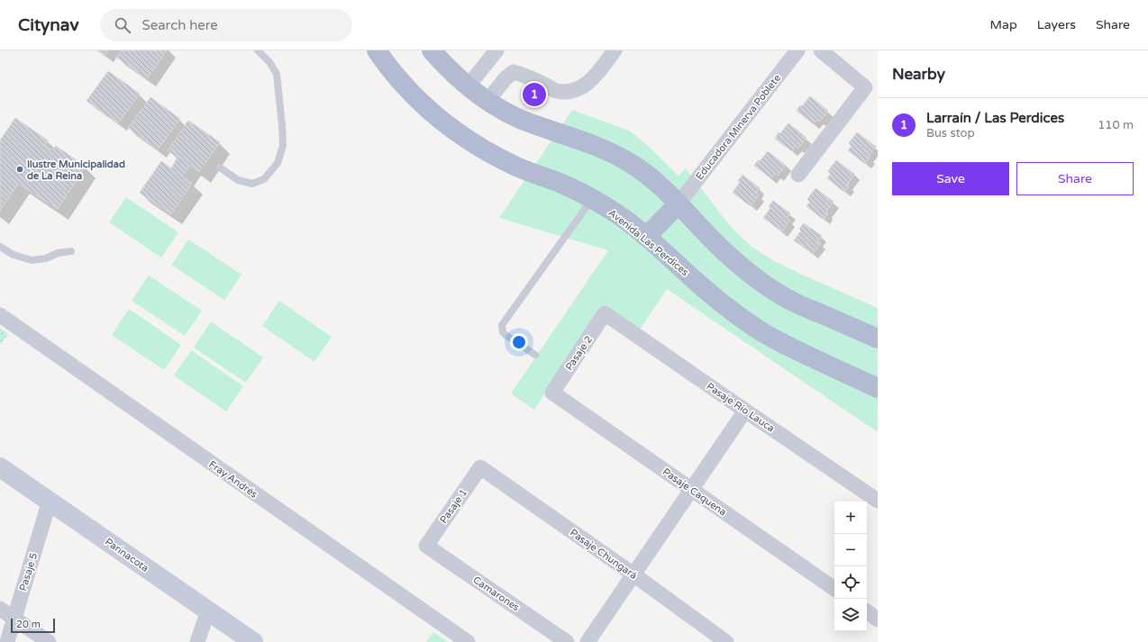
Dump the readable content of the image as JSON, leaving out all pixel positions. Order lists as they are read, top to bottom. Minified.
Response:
{"streets":{"main road":["Avenida Las Perdices"],"street":["Educadora Minerva Poblete","Pasaje 2","Pasaje Río Lauca","Fray Andrés","Pasaje Caquena","Pasaje 1","Pasaje Chungará","Parinacota","Pasaje 5","Camarones"]},"crossings":[["Pasaje 2","Pasaje Río Lauca"],["Pasaje 2","Pasaje Caquena"],["Pasaje 1","Pasaje Chungará"],["Pasaje 1","Camarones"],["Parinacota","Pasaje 5"]],"places":["Ilustre Municipalidad de La Reina"],"scale_bar":"20 m","page":{"header":"Citynav","search":"Search here","nav":["Map","Layers","Share"],"heading":"Nearby","pins":"1","list":[{"mark":"1","name":"Larraín / Las Perdices","note":"Bus stop","value":"110 m"}],"buttons":["Save","Share"],"map_buttons":["+","−"],"scale":"20 m"}}
